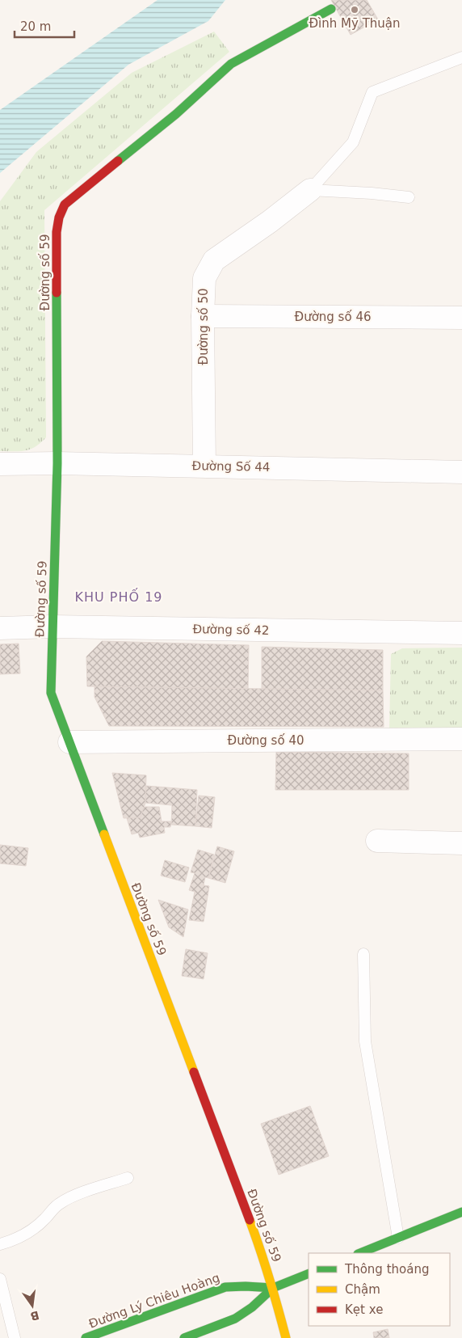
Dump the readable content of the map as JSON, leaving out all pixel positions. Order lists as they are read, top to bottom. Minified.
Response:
{"streets":{"street":["Đường số 59","Đường số 46","Đường số 50","Đường Số 44","Đường số 42","Đường số 40","Đường Lý Chiêu Hoàng"]},"crossings":[["Đường số 59","Đường Số 44"],["Đường số 59","Đường số 42"],["Đường số 59","Đường số 40"],["Đường số 59","Đường Lý Chiêu Hoàng"],["Đường số 46","Đường số 50"],["Đường số 50","Đường Số 44"]],"districts":["KHU PHỐ 19"],"places":["Đình Mỹ Thuận"],"legend":["Thông thoáng","Chậm","Kẹt xe"],"scale_bar":"20 m","north":"bottom"}
